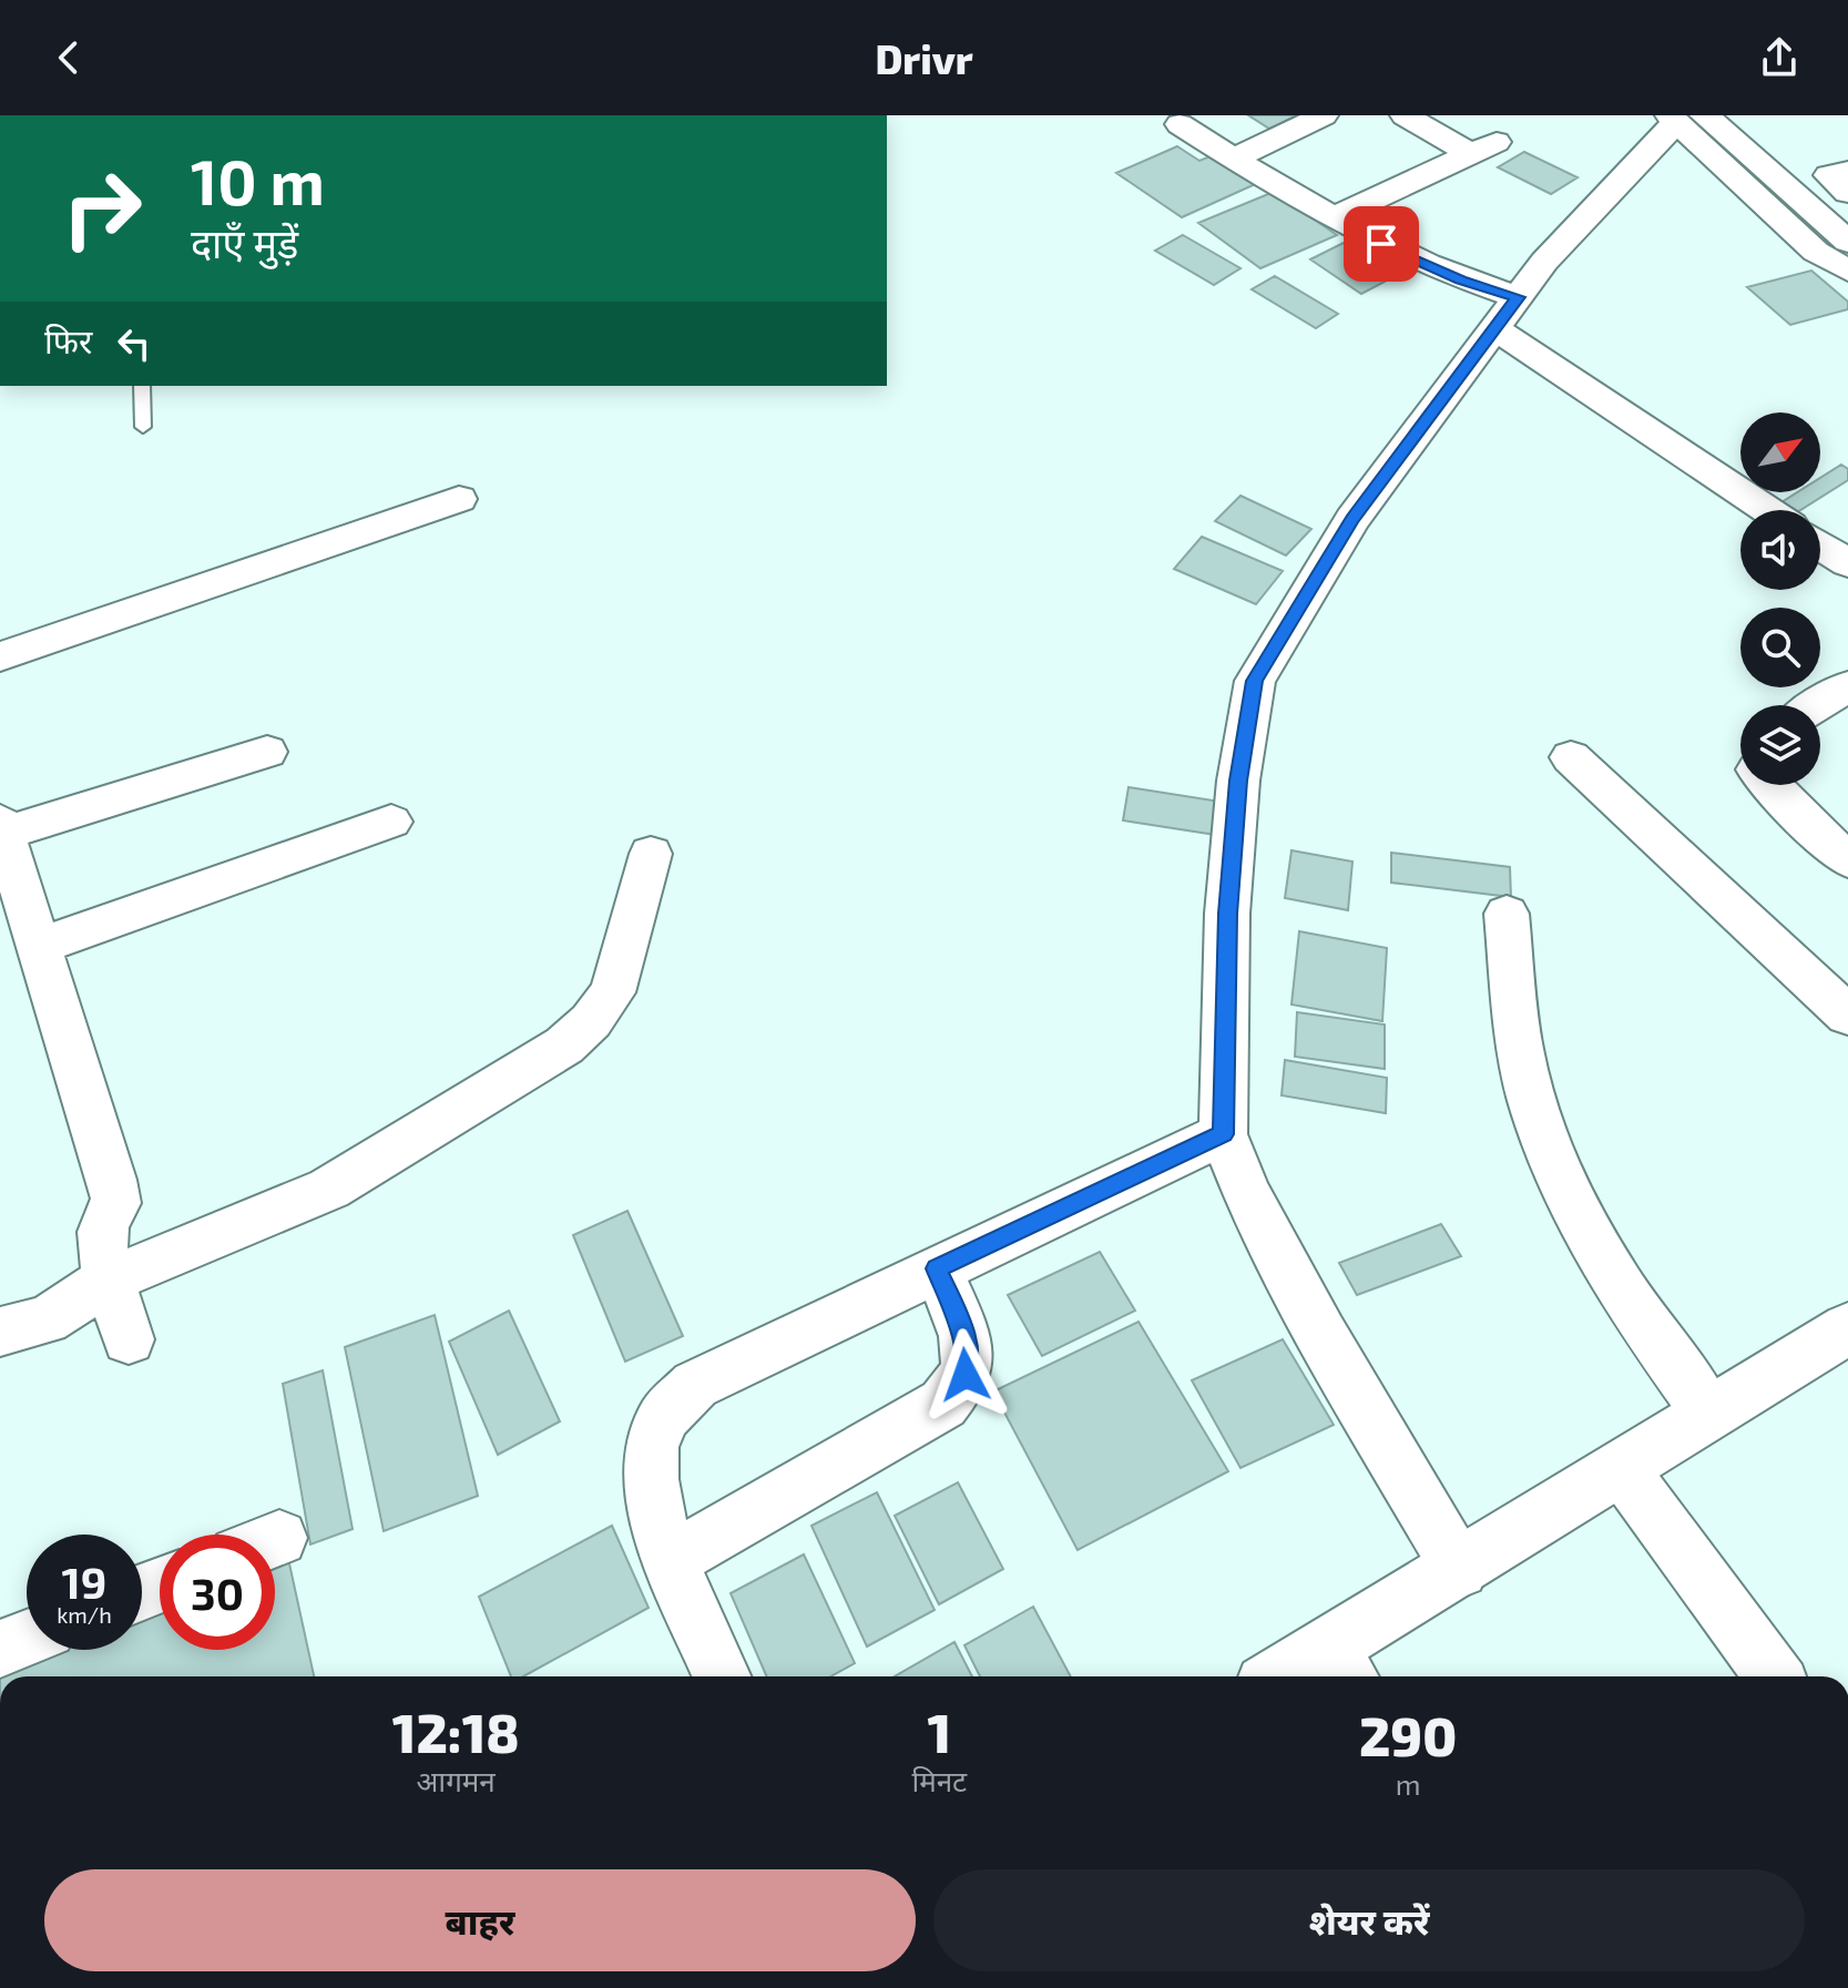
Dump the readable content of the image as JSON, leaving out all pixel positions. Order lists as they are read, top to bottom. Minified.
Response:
{"north":"top right","page":{"header":"Drivr","turn":["10 m","दाएँ मुड़ें"],"then":"फिर","speed":"19 km/h","limit":"30","eta":["12:18","आगमन","1","मिनट","290","m"],"buttons":["बाहर","शेयर करें"]}}
